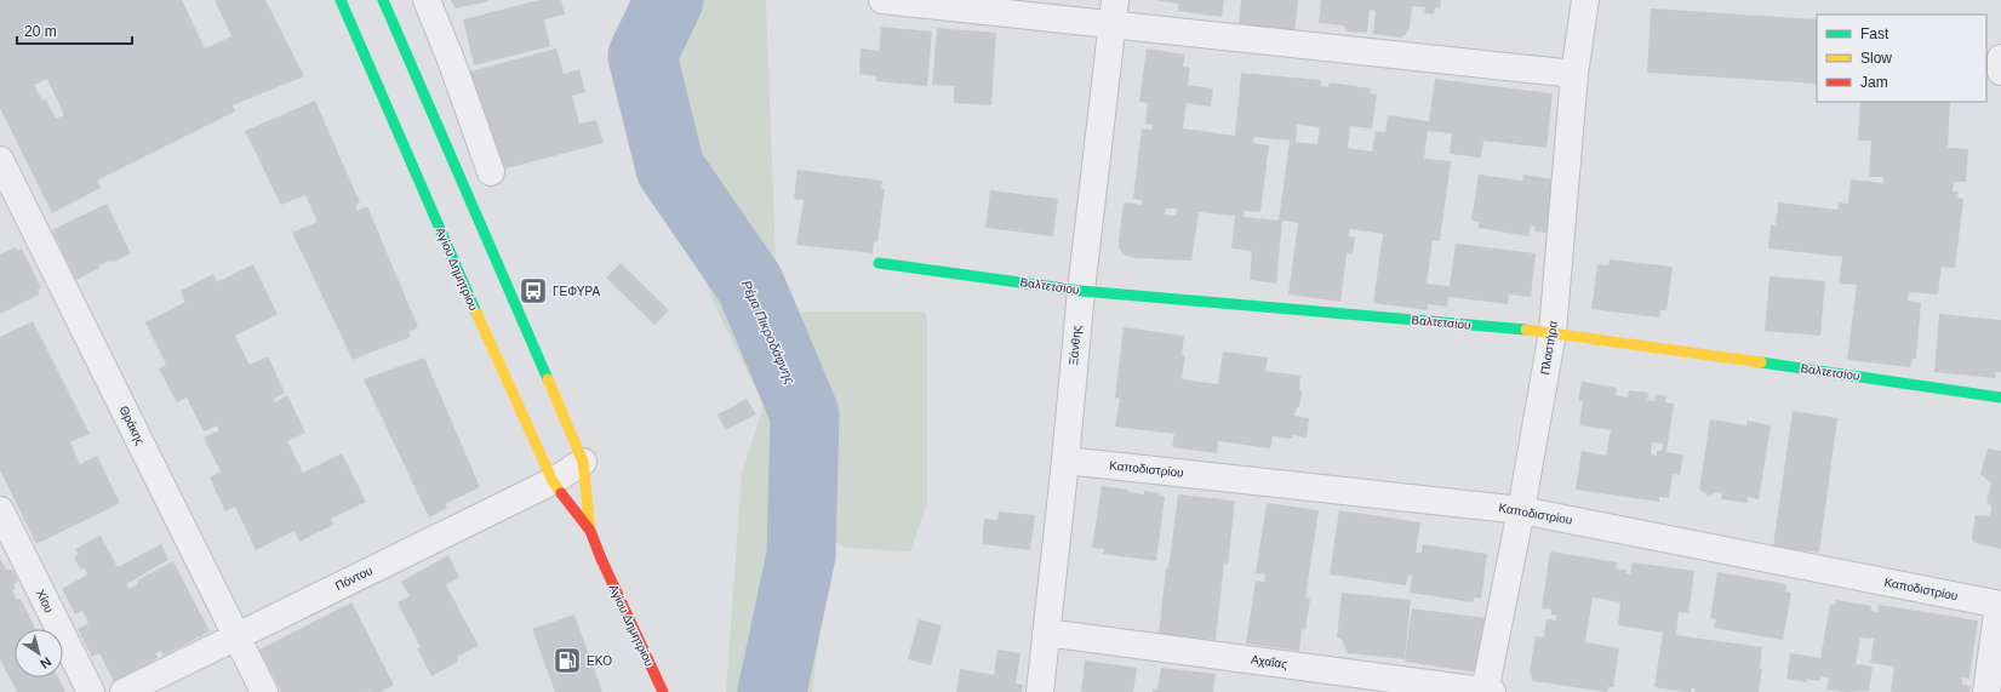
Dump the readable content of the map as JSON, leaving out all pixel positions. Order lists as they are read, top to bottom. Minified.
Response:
{"streets":{"main road":["Αγίου Δημητρίου","Βαλτετσίου"],"street":["Ξάνθης","Πλαστήρα","Θράκης","Καποδιστρίου","Πόντου","Χίου","Αχαΐας"]},"crossings":[["Αγίου Δημητρίου","Πόντου"],["Βαλτετσίου","Ξάνθης"],["Βαλτετσίου","Πλαστήρα"],["Ξάνθης","Καποδιστρίου"],["Ξάνθης","Αχαΐας"],["Πλαστήρα","Καποδιστρίου"],["Πλαστήρα","Αχαΐας"],["Θράκης","Πόντου"]],"water":["Ρέμα Πικροδάφνης"],"places":{"bus stop":["ΓΕΦΥΡΑ"],"fuel station":["EKO"]},"legend":["Fast","Slow","Jam"],"scale_bar":"20 m","north":"bottom right"}
